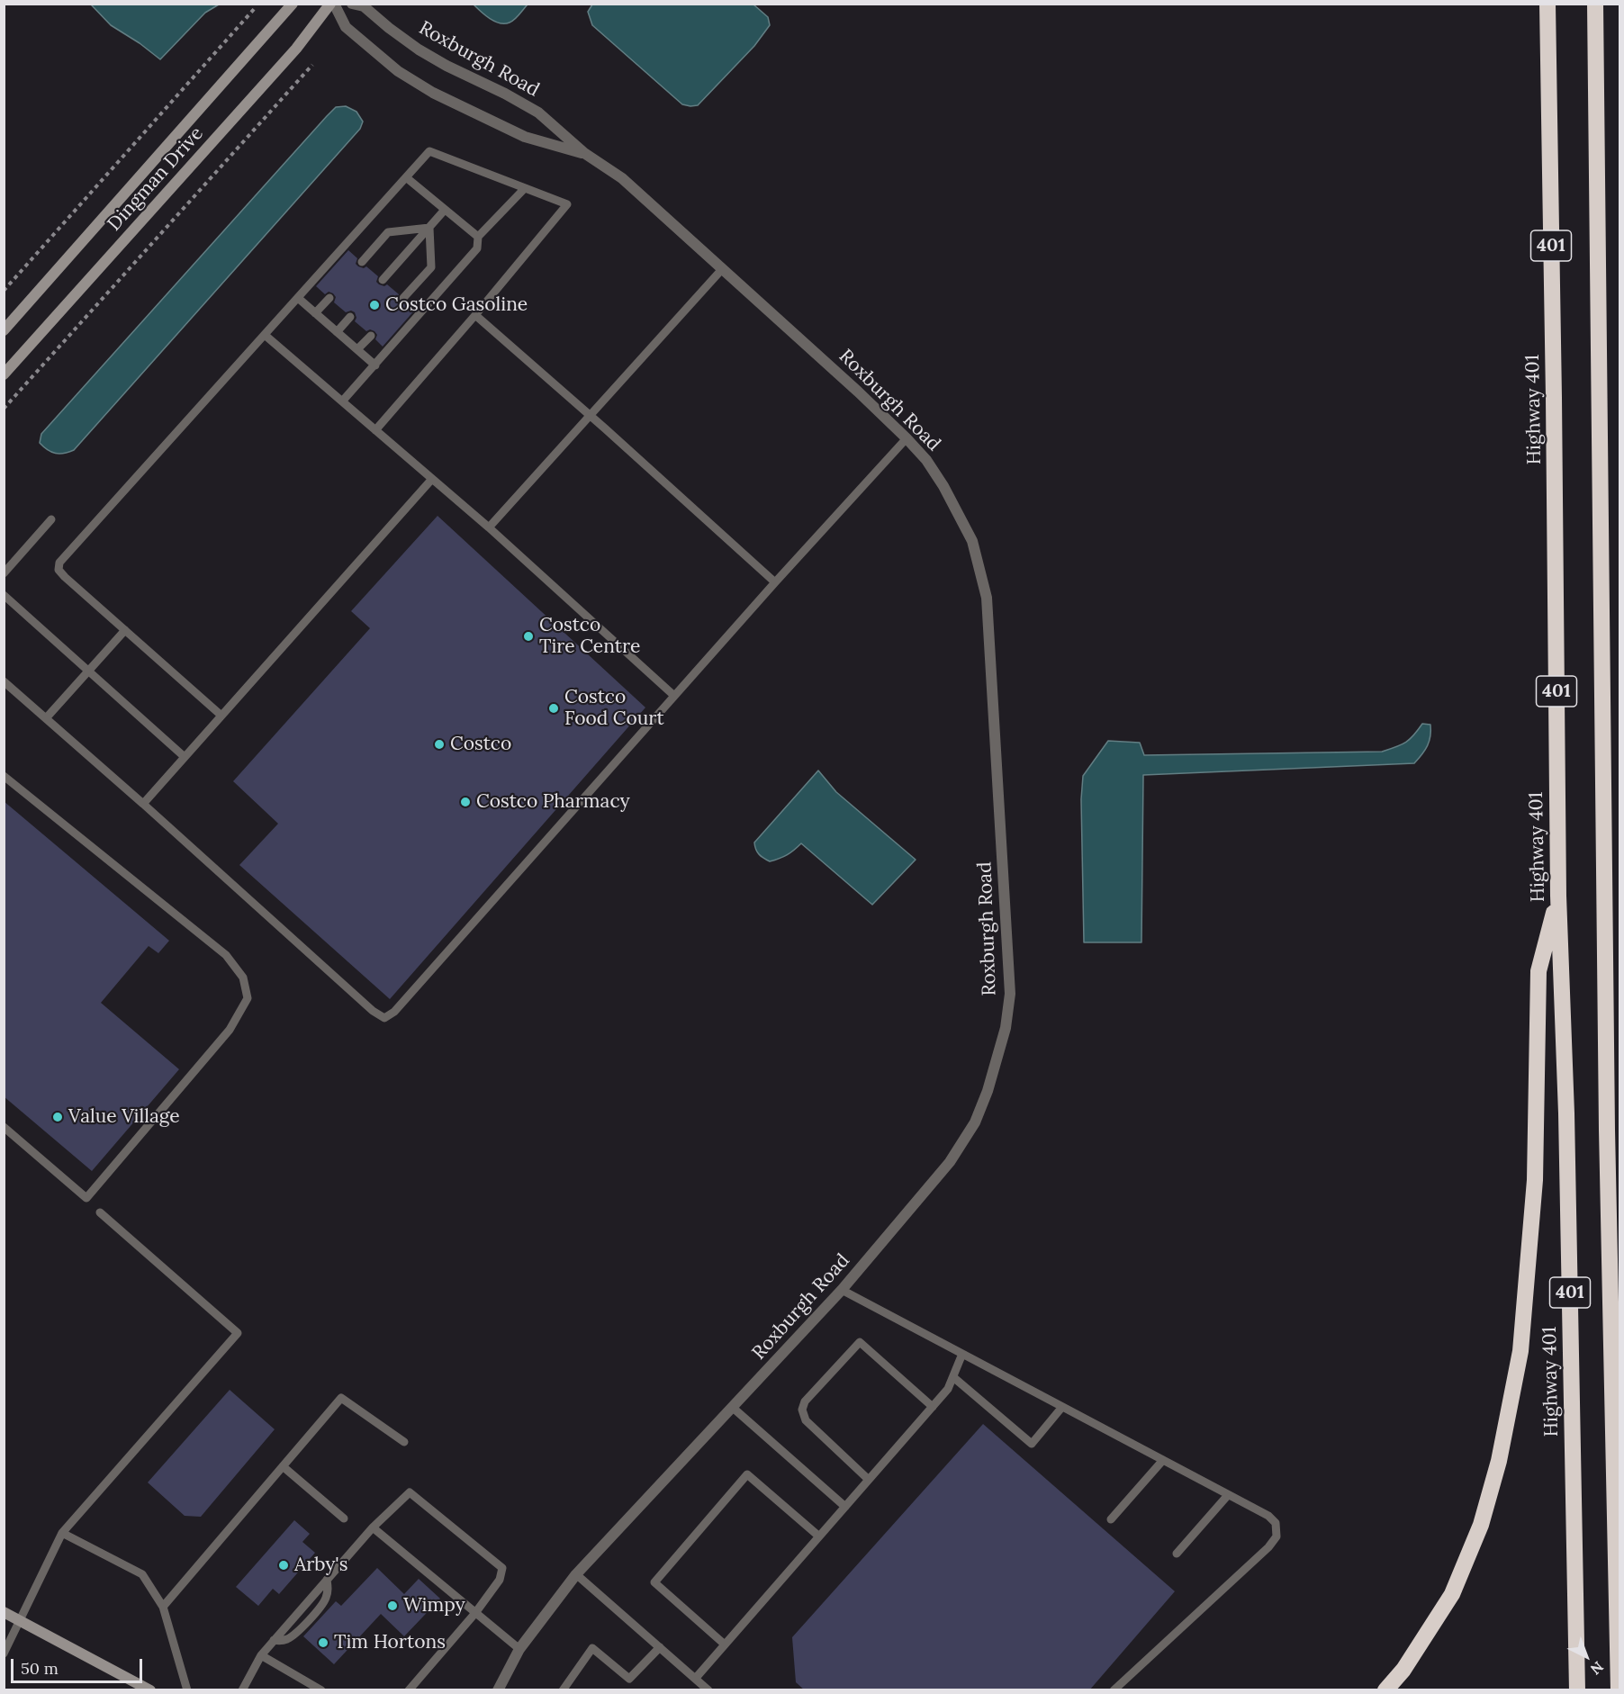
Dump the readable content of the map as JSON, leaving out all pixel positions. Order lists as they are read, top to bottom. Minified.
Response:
{"streets":{"highway":["401","Highway 401"],"main road":["Dingman Drive"],"street":["Roxburgh Road"]},"crossings":[["Roxburgh Road","Dingman Drive"]],"places":["Costco Gasoline","Costco Tire Centre","Costco Food Court","Costco","Costco Pharmacy","Value Village","Arby's","Wimpy","Tim Hortons"],"scale_bar":"50 m","north":"bottom right"}
